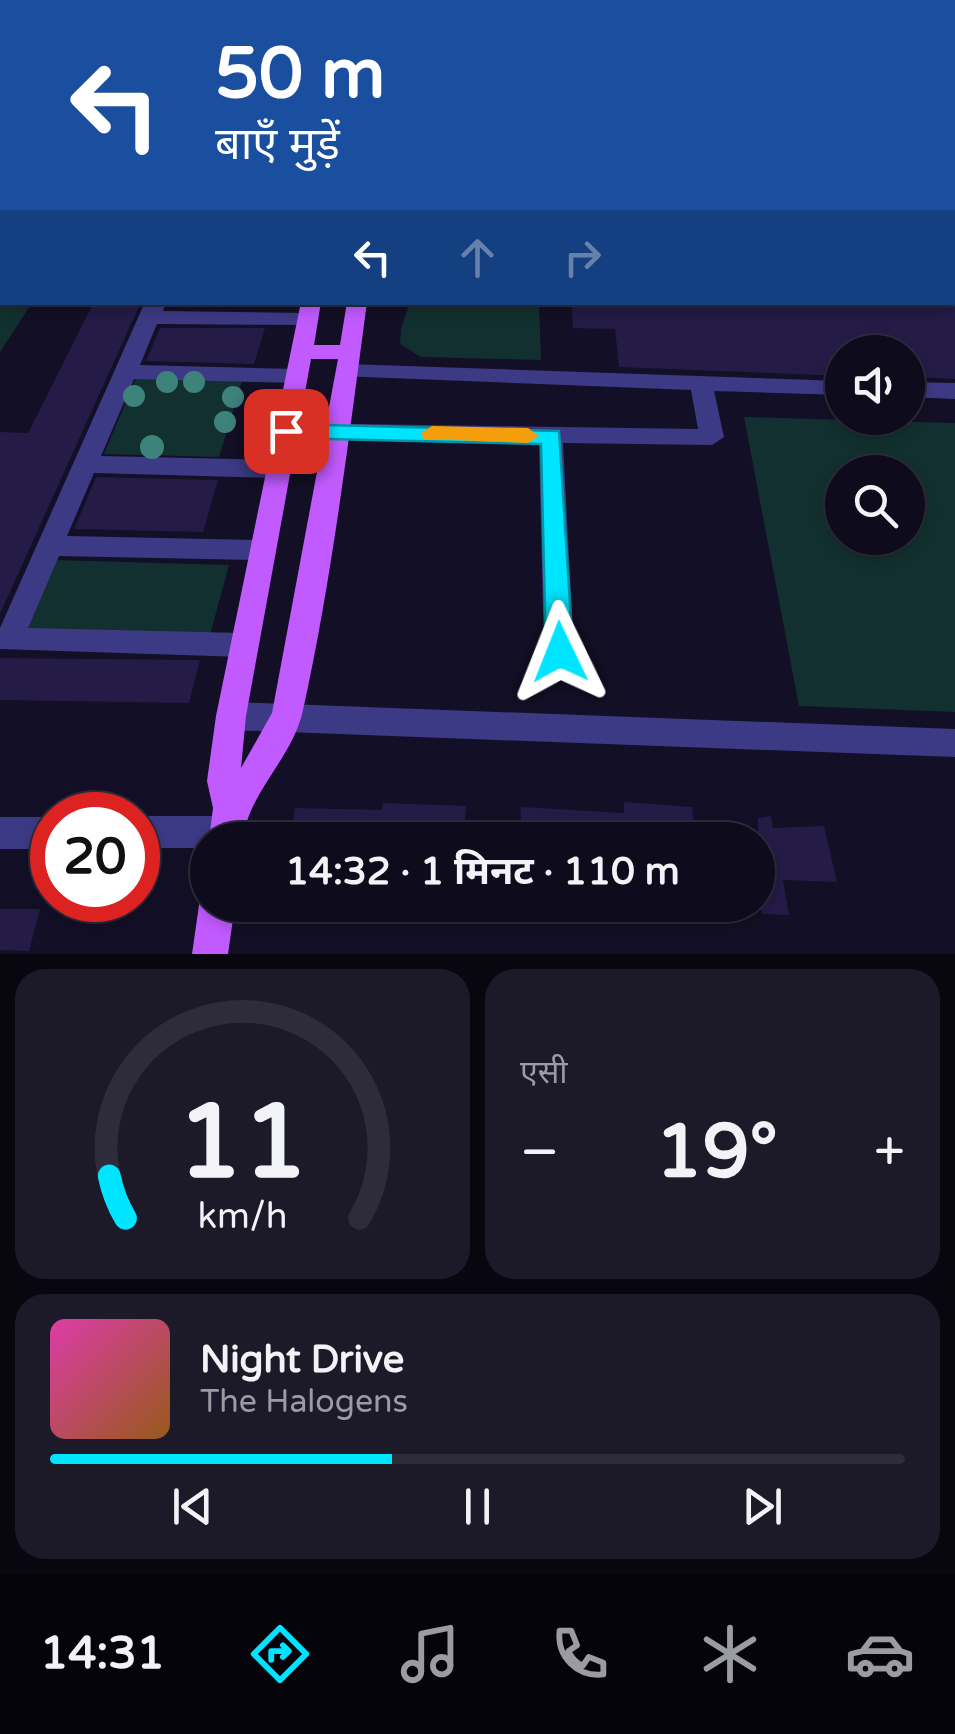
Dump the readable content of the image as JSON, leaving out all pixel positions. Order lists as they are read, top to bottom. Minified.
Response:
{"page":{"turn":["50 m","बाएँ मुड़ें"],"limit":"20","trip":"14:32 · 1 मिनट · 110 m","tile":"एसी","heat":["−","19°","+"],"song":["Night Drive","The Halogens"],"tabs":"14:31","gauge":["11","km/h"]}}
